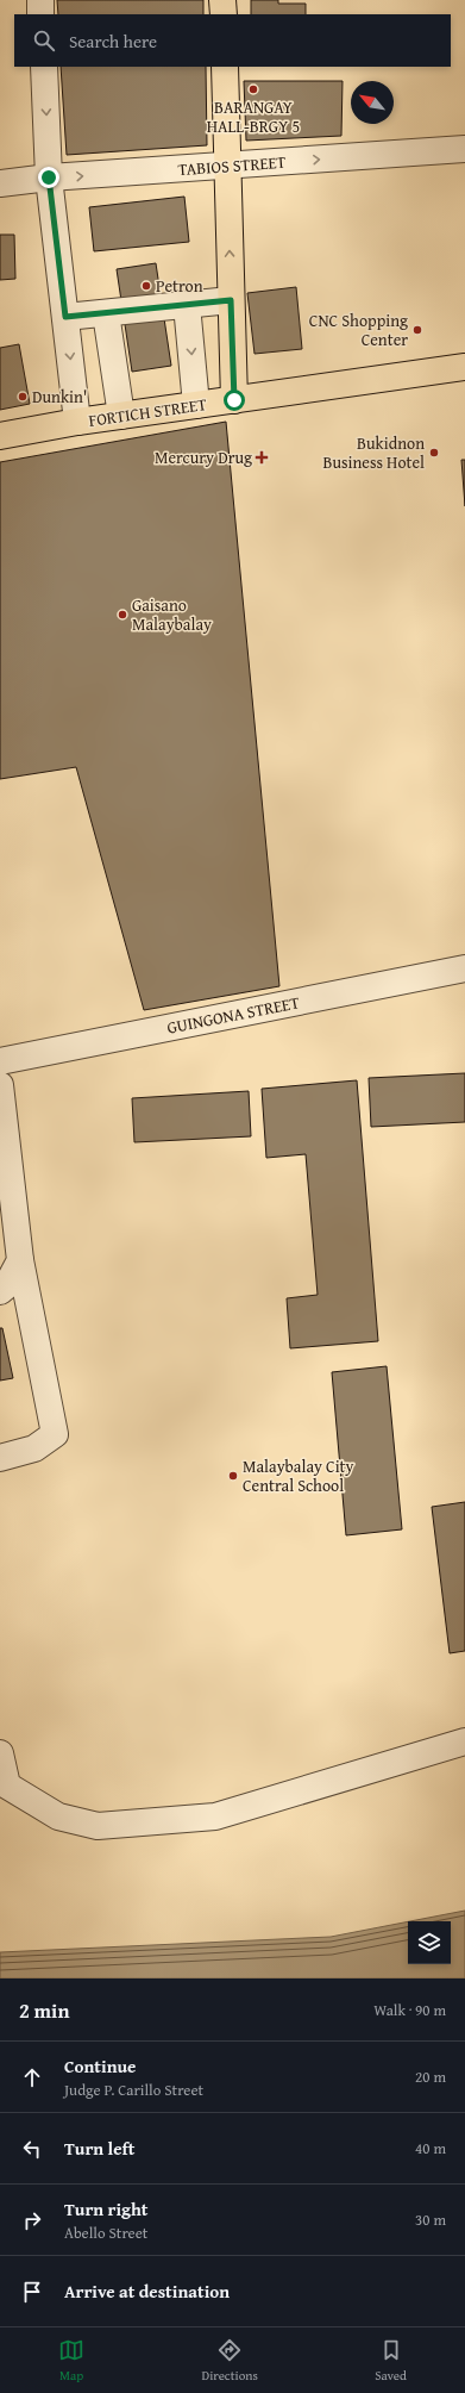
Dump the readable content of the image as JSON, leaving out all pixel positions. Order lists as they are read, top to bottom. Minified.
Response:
{"streets":{"main road":["FORTICH STREET"],"street":["TABIOS STREET","GUINGONA STREET"]},"places":{"other":["BARANGAY HALL-BRGY 5","Petron","CNC Shopping Center","Dunkin'","Bukidnon Business Hotel","Gaisano Malaybalay","Malaybalay City Central School"],"health":["Mercury Drug"]},"north":"top left","page":{"search":"Search here","heading":["2 min","Walk · 90 m"],"list":[["Continue","Judge P. Carillo Street","20 m"],["Turn left","40 m"],["Turn right","Abello Street","30 m"],"Arrive at destination"],"nav":["Map","Directions","Saved"]}}
